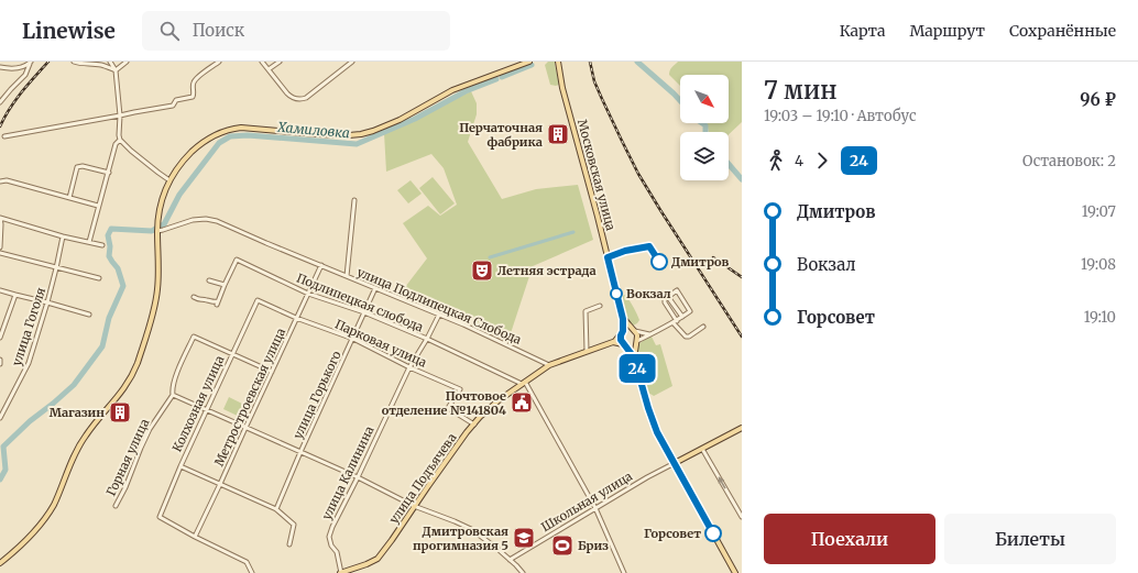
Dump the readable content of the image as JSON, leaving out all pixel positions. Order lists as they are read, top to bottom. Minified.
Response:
{"streets":{"main road":["Московская улица","улица Подъячева"],"street":["Подлипецкая слобода","улица Подлипецкая Слобода","улица Гоголя","Парковая улица","улица Горького","Метростроевская улица","Колхозная улица","Горная улица","улица Калинина","Школьная улица"]},"crossings":[["Московская улица","улица Подъячева"],["Московская улица","Школьная улица"],["Подлипецкая слобода","улица Горького"],["Подлипецкая слобода","Метростроевская улица"],["Подлипецкая слобода","улица Калинина"],["Подлипецкая слобода","улица Подъячева"],["улица Подлипецкая Слобода","улица Горького"],["улица Подлипецкая Слобода","Метростроевская улица"],["улица Подлипецкая Слобода","улица Калинина"],["улица Подлипецкая Слобода","улица Подъячева"],["Парковая улица","улица Горького"],["Парковая улица","Метростроевская улица"],["Парковая улица","Колхозная улица"],["Парковая улица","улица Калинина"],["Парковая улица","улица Подъячева"],["Метростроевская улица","Колхозная улица"],["улица Калинина","улица Подъячева"]],"water":["Хамиловка"],"places":{"building":["Перчаточная фабрика","Магазин"],"other":["Дмитров","Вокзал","Горсовет"],"theatre":["Летняя эстрада"],"public building":["Почтовое отделение №141804"],"school or university":["Дмитровская прогимназия 5"],"sports":["Бриз"]},"lines":["bus line 24"],"north":"bottom right","page":{"header":"Linewise","search":"Поиск","nav":["Карта","Маршрут","Сохранённые"],"on_map":"24","heading":["7 мин","19:03 – 19:10 · Автобус","96 ₽"],"legs":["4","24","Остановок: 2"],"list":[{"name":"Дмитров","value":"19:07"},{"name":"Вокзал","value":"19:08"},{"name":"Горсовет","value":"19:10"}],"buttons":["Поехали","Билеты"]}}
